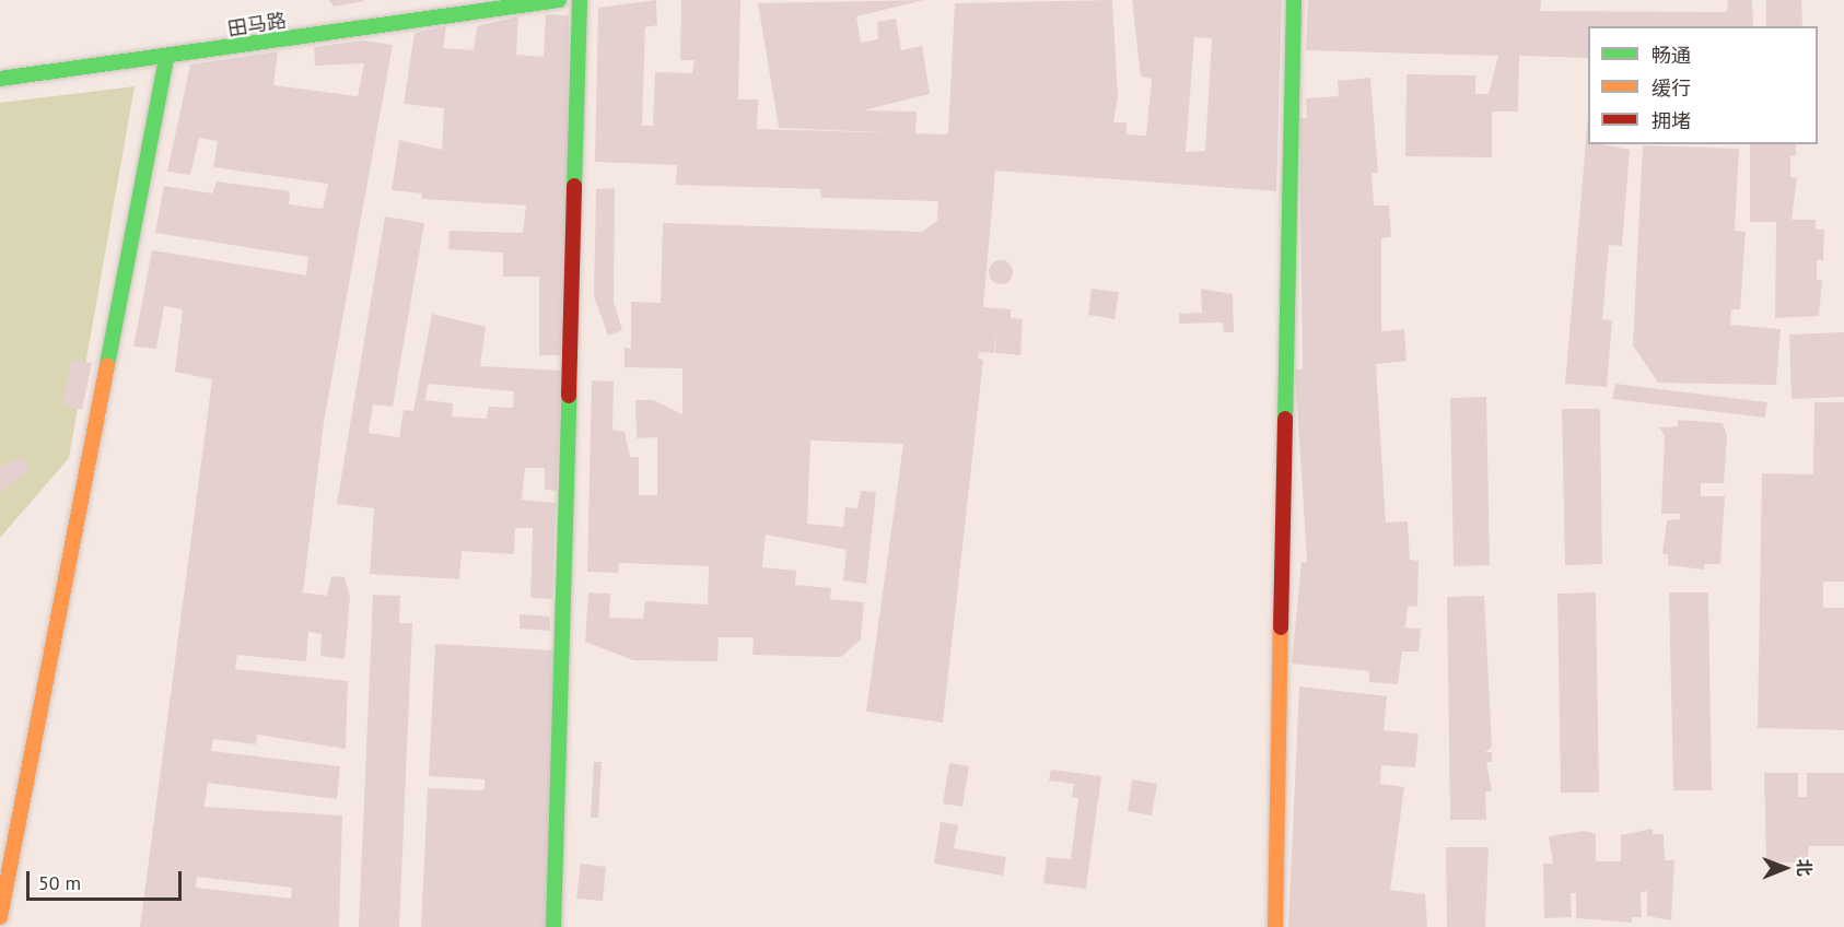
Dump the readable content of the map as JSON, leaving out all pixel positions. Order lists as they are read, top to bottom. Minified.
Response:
{"streets":{"street":["田马路"]},"legend":["畅通","缓行","拥堵"],"scale_bar":"50 m","north":"right"}
